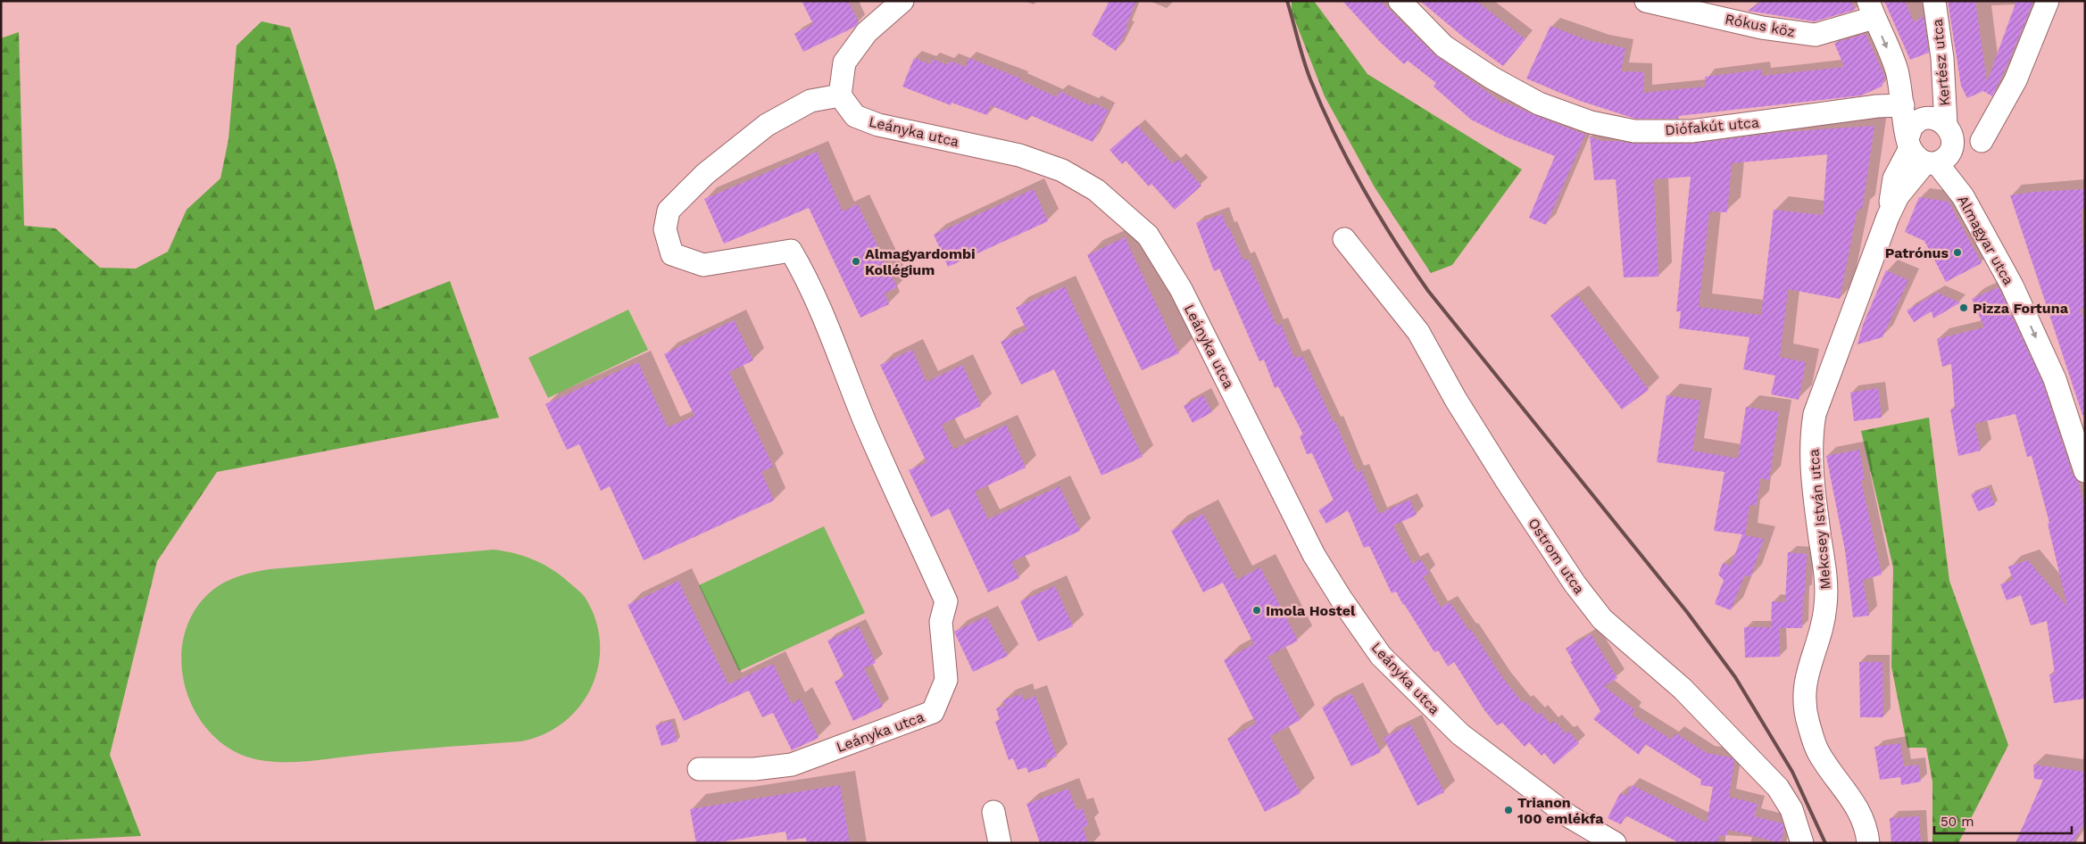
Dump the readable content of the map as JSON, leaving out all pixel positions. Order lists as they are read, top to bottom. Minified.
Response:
{"streets":{"street":["Rókus köz","Kertész utca","Diófakút utca","Leányka utca","Almagyar utca","Mekcsey István utca","Ostrom utca"]},"crossings":[["Kertész utca","Almagyar utca"],["Kertész utca","Mekcsey István utca"],["Almagyar utca","Mekcsey István utca"]],"one_way":["Almagyar utca"],"places":["Patrónus","Almagyardombi Kollégium","Pizza Fortuna","Imola Hostel","Trianon 100 emlékfa"],"scale_bar":"50 m"}
